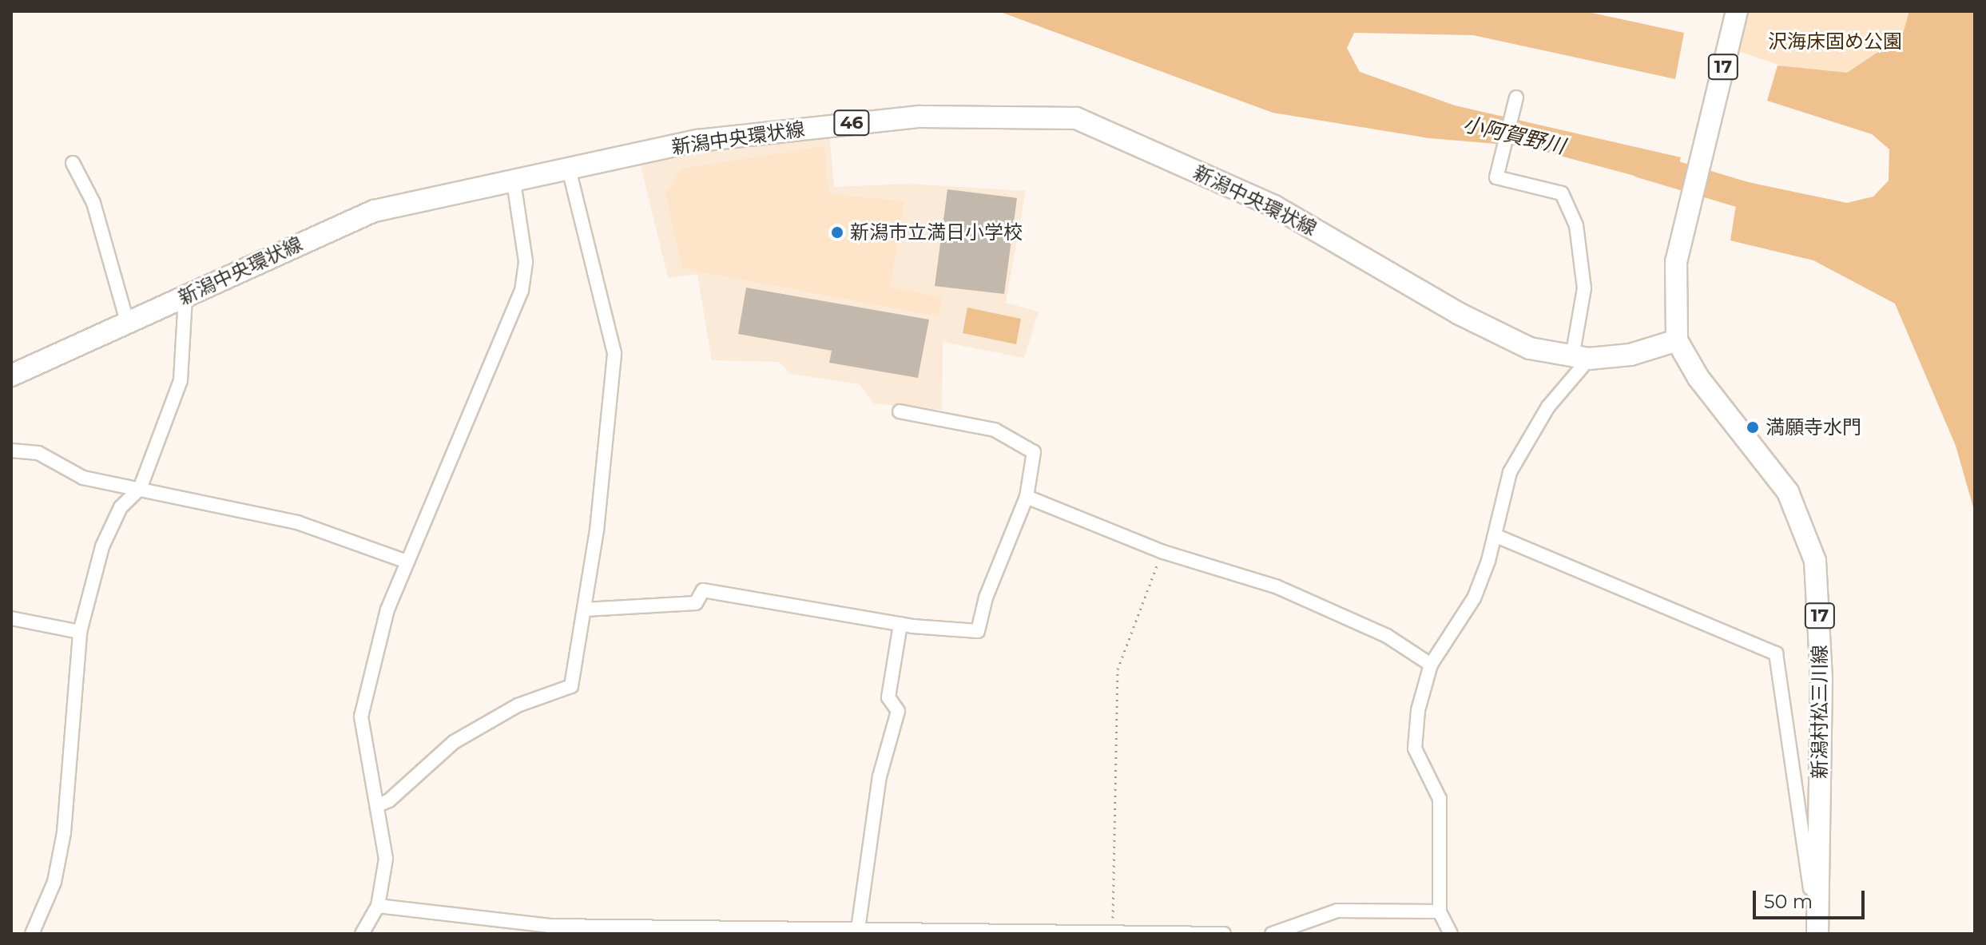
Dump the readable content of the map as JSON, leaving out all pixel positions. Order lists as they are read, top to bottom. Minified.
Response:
{"streets":{"main road":["17","46","新潟中央環状線","新潟村松三川線"]},"crossings":[["17","新潟中央環状線"],["17","新潟村松三川線"],["新潟中央環状線","新潟村松三川線"]],"water":["小阿賀野川"],"parks":["沢海床固め公園"],"places":["新潟市立満日小学校","満願寺水門"],"scale_bar":"50 m"}
